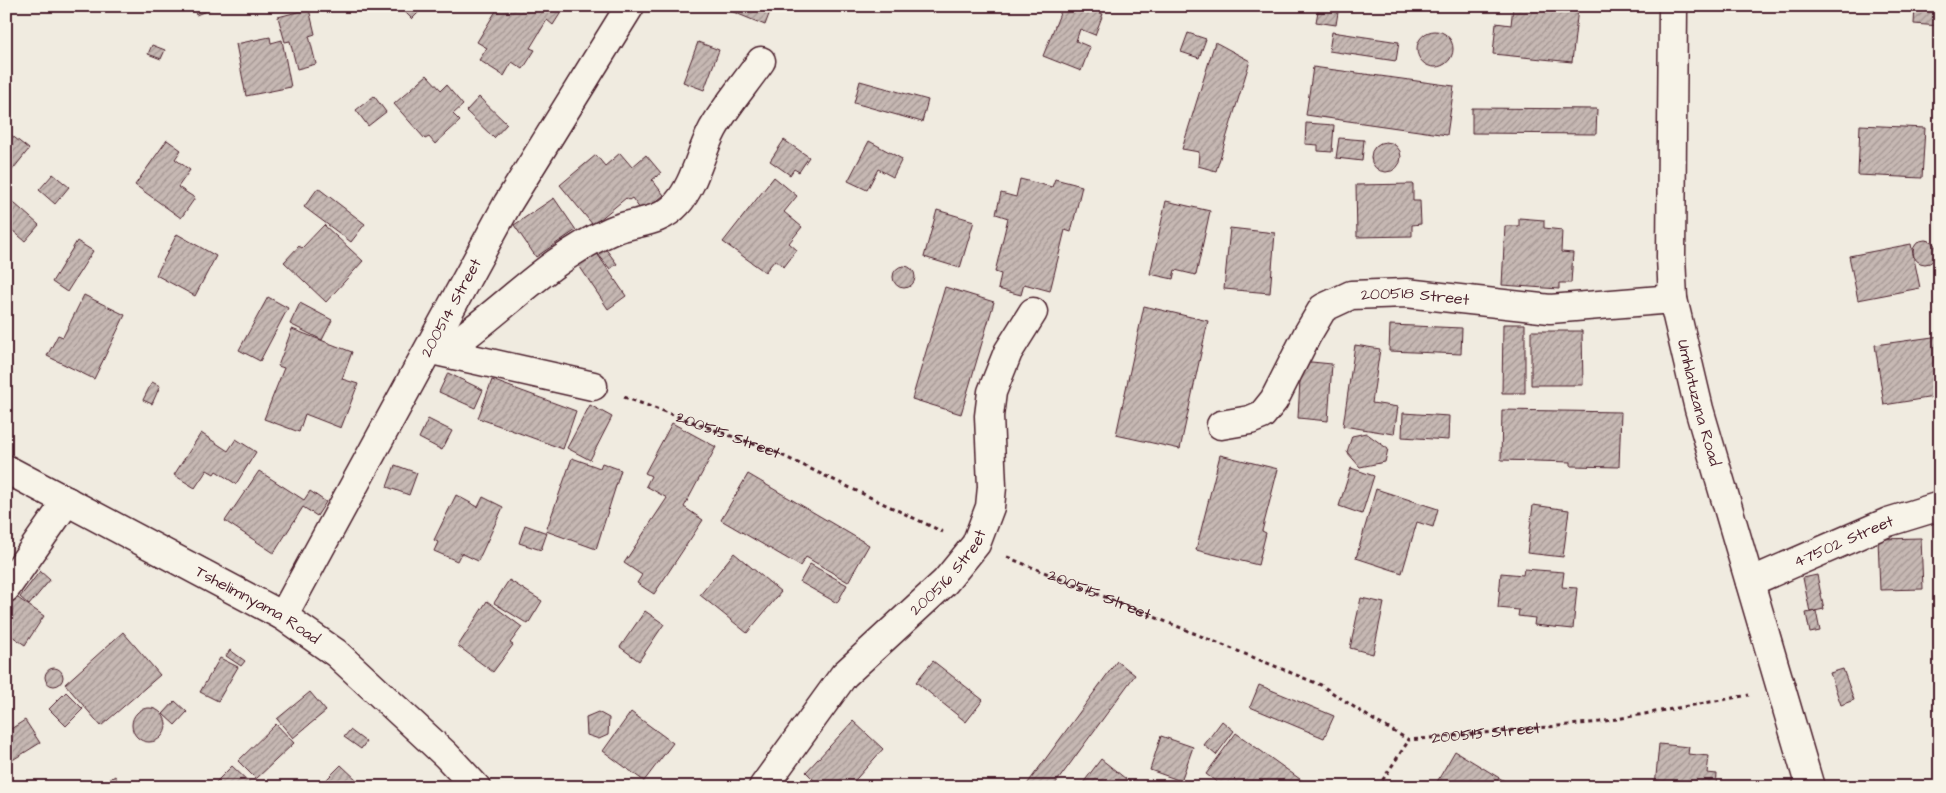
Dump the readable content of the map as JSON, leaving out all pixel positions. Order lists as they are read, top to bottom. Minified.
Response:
{"streets":{"street":["200518 Street","200514 Street","Umhlatuzana Road","47502 Street","200516 Street","Tshelimnyama Road"],"path":["200515 Street"]},"crossings":[["200518 Street","Umhlatuzana Road"],["200514 Street","Tshelimnyama Road"],["Umhlatuzana Road","200515 Street"],["Umhlatuzana Road","47502 Street"],["200515 Street","200516 Street"]]}
